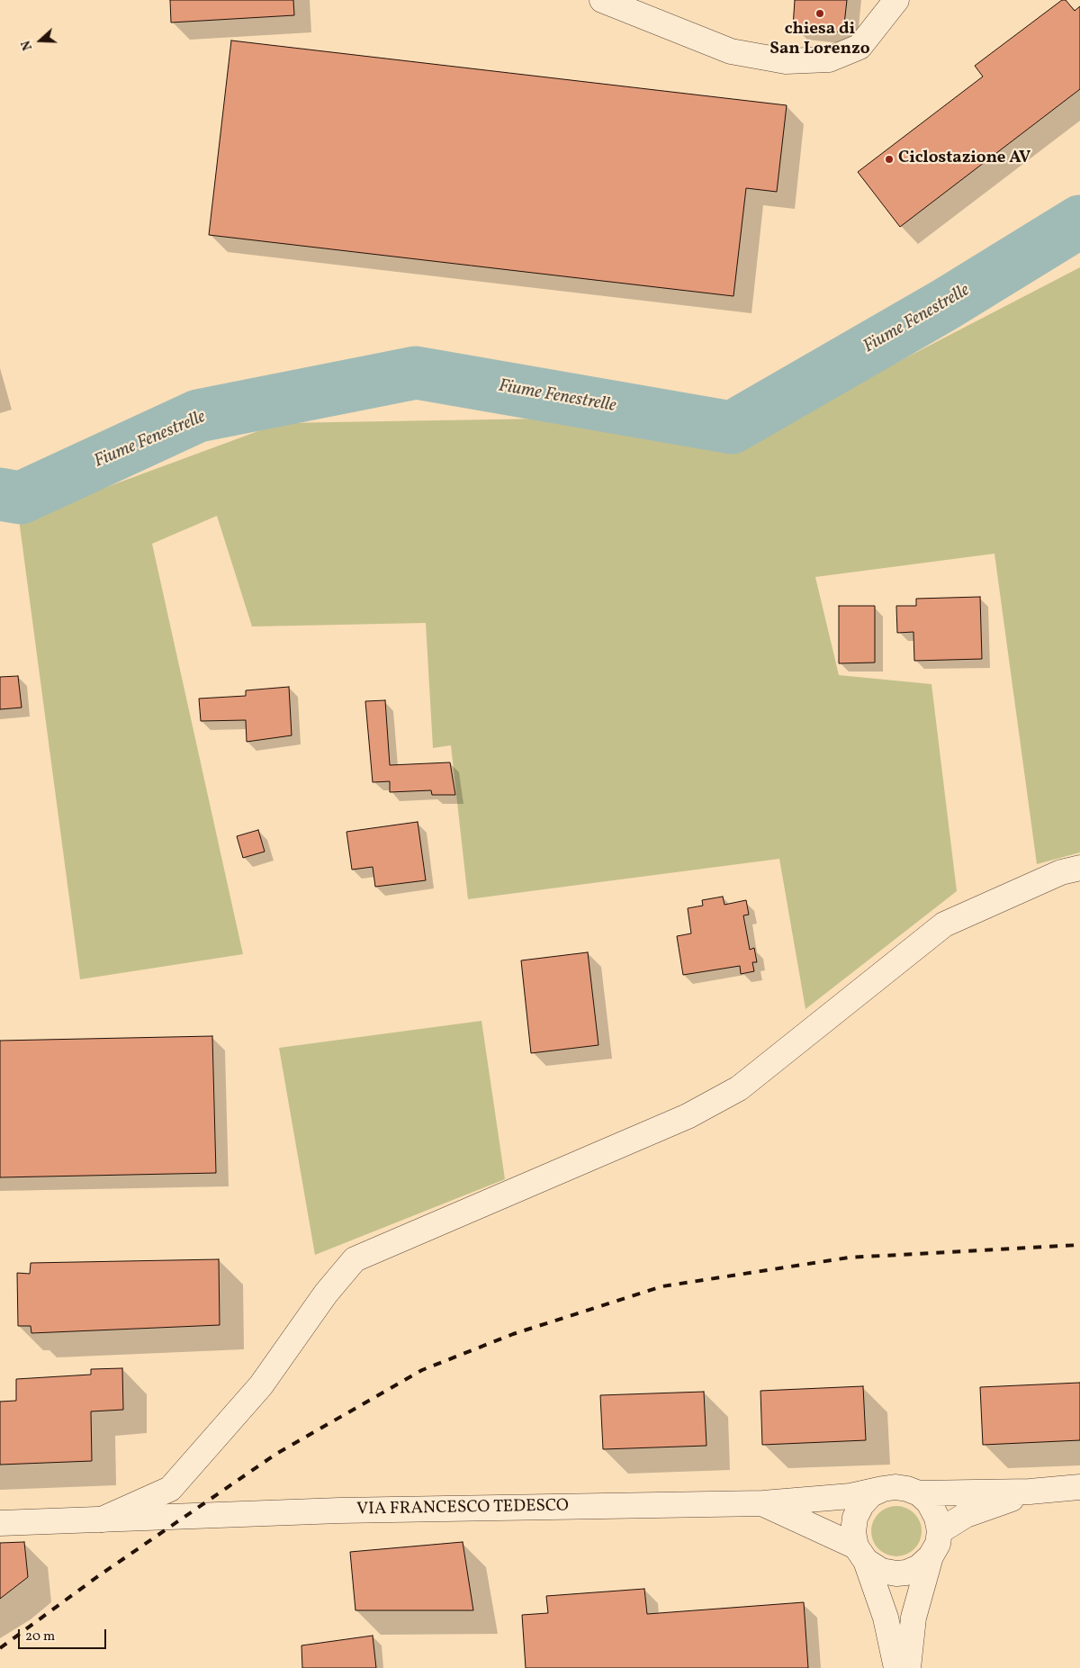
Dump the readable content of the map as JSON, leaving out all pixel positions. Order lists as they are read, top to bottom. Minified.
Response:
{"streets":{"street":["VIA FRANCESCO TEDESCO"]},"water":["Fiume Fenestrelle"],"places":["chiesa di San Lorenzo","Ciclostazione AV"],"scale_bar":"20 m","north":"left"}
